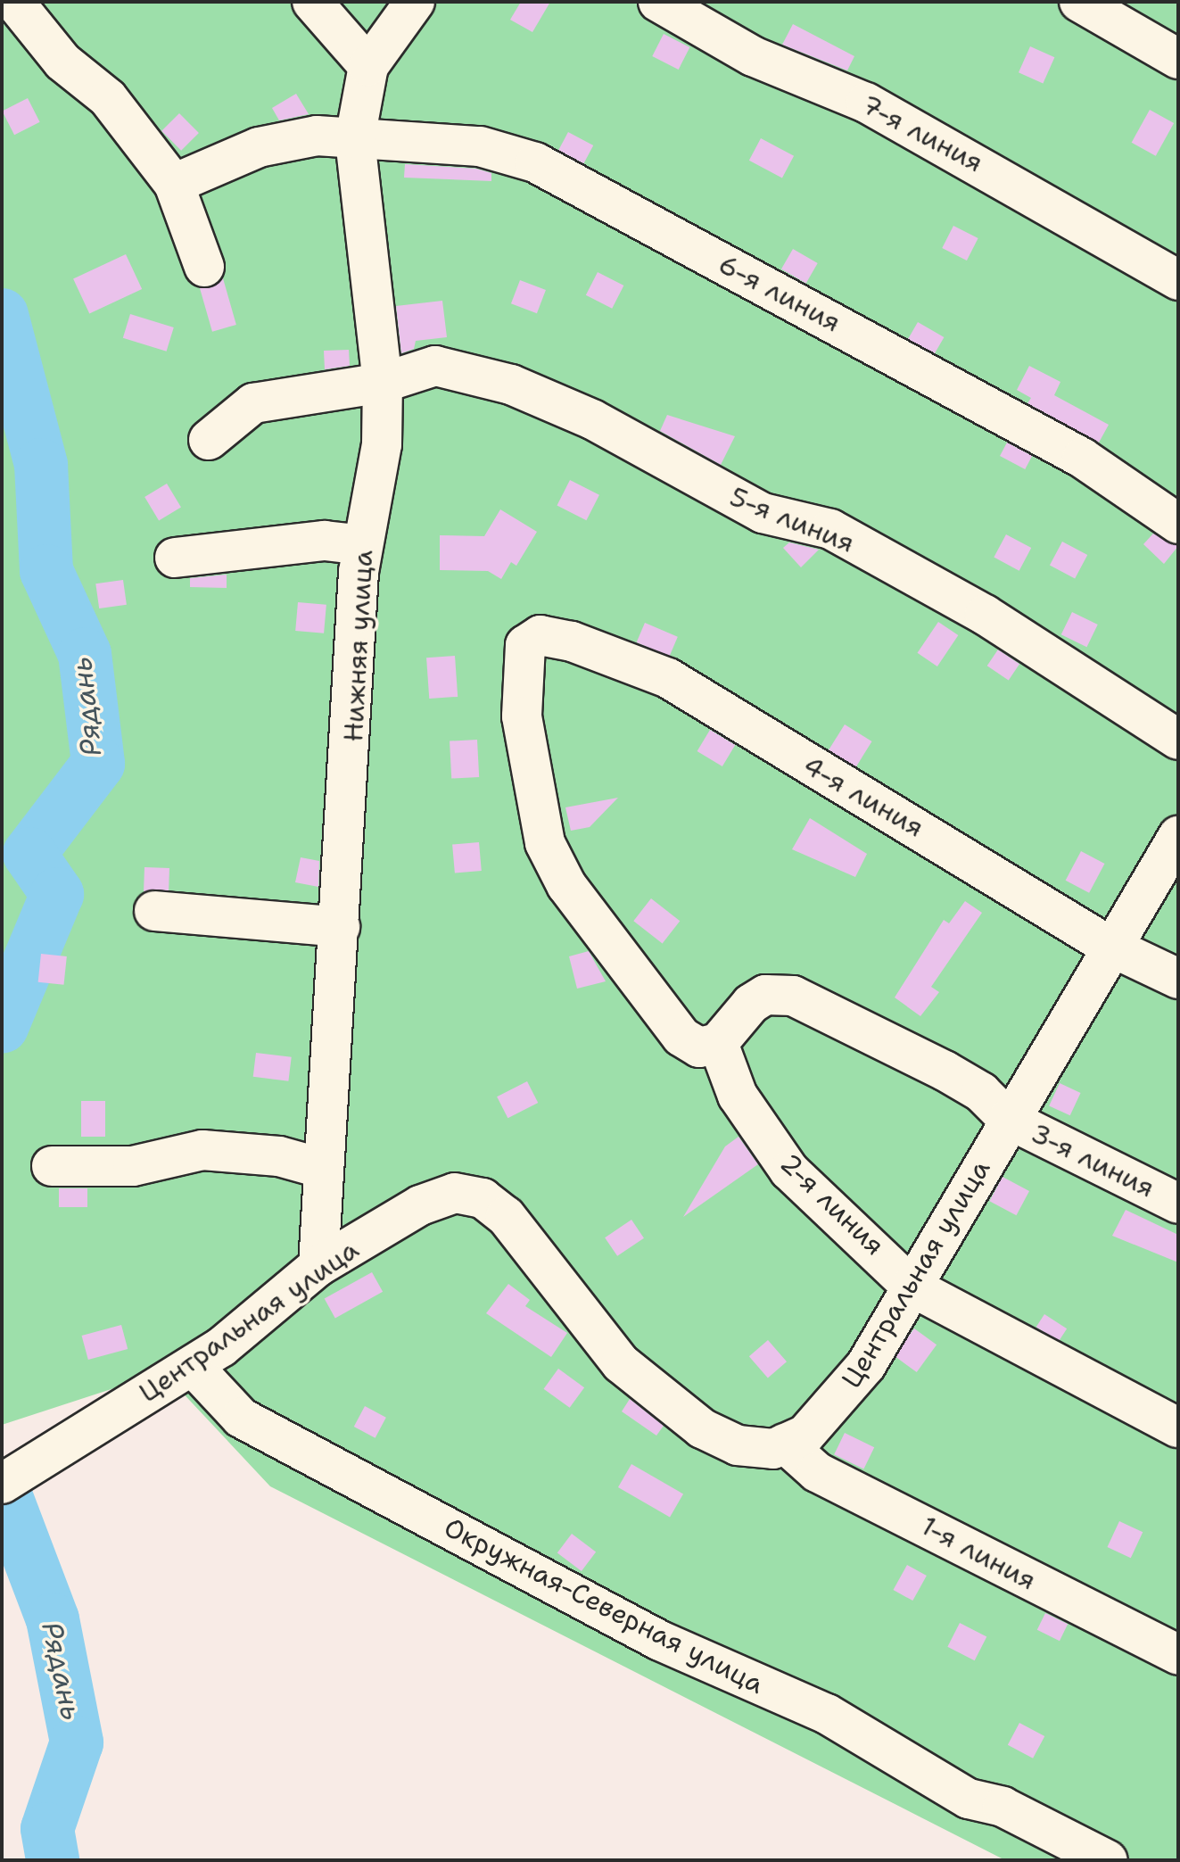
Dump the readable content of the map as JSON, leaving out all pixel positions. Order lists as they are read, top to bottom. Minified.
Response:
{"streets":{"street":["7-я линия","6-я линия","5-я линия","Нижняя улица","4-я линия","3-я линия","2-я линия","Центральная улица","1-я линия","Окружная-Северная улица"]},"crossings":[["6-я линия","Нижняя улица"],["5-я линия","Нижняя улица"],["Нижняя улица","Центральная улица"],["4-я линия","3-я линия"],["4-я линия","2-я линия"],["4-я линия","Центральная улица"],["3-я линия","2-я линия"],["3-я линия","Центральная улица"],["2-я линия","Центральная улица"],["Центральная улица","1-я линия"],["Центральная улица","Окружная-Северная улица"]],"water":["Рядань"]}
